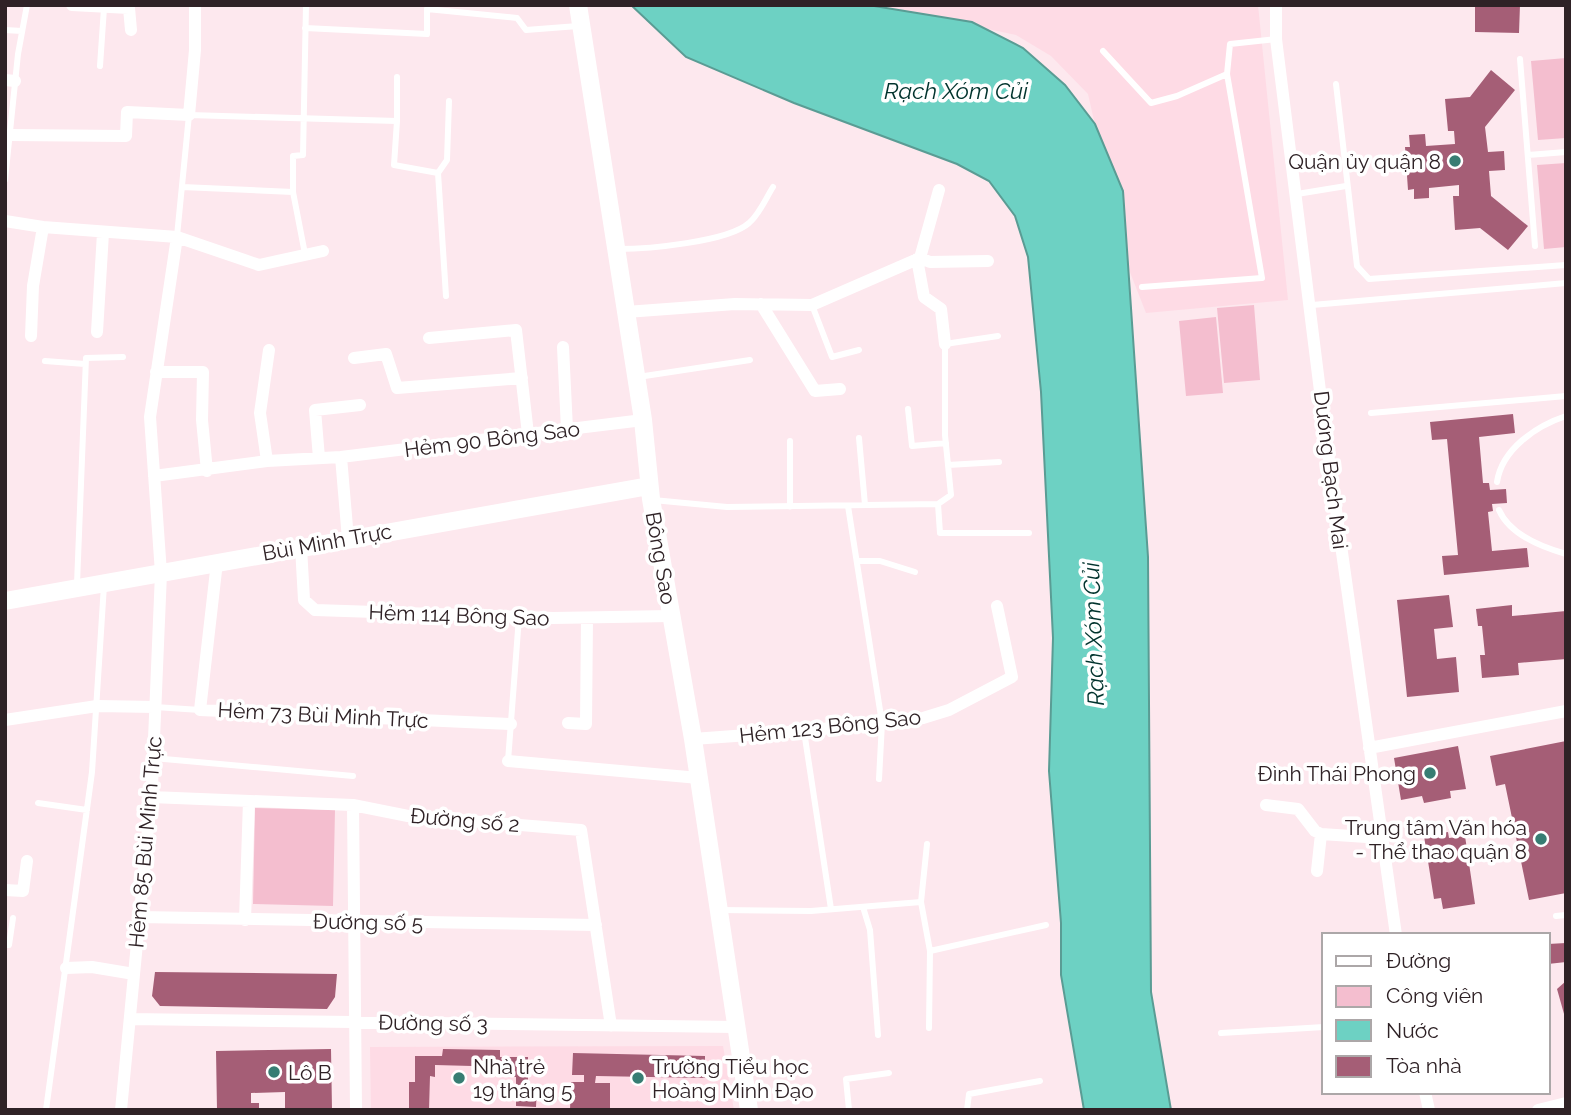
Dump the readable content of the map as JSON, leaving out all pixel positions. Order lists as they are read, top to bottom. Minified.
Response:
{"streets":{"street":["Hẻm 90 Bông Sao","Dương Bạch Mai","Bùi Minh Trực","Bông Sao","Hẻm 114 Bông Sao","Hẻm 73 Bùi Minh Trực","Hẻm 123 Bông Sao","Đường số 2","Hẻm 85 Bùi Minh Trực","Đường số 5","Đường số 3"]},"crossings":[["Hẻm 90 Bông Sao","Bông Sao"],["Hẻm 90 Bông Sao","Hẻm 85 Bùi Minh Trực"],["Bùi Minh Trực","Bông Sao"],["Bùi Minh Trực","Hẻm 114 Bông Sao"],["Bùi Minh Trực","Hẻm 73 Bùi Minh Trực"],["Bùi Minh Trực","Hẻm 85 Bùi Minh Trực"],["Bông Sao","Hẻm 114 Bông Sao"],["Bông Sao","Hẻm 123 Bông Sao"],["Bông Sao","Đường số 3"],["Đường số 2","Hẻm 85 Bùi Minh Trực"],["Đường số 2","Đường số 5"],["Đường số 2","Đường số 3"],["Hẻm 85 Bùi Minh Trực","Đường số 5"],["Hẻm 85 Bùi Minh Trực","Đường số 3"]],"water":["Rạch Xóm Củi"],"places":["Quận ủy quận 8","Đình Thái Phong","Trung tâm Văn hóa - Thể thao quận 8","Lô B","Nhà trẻ 19 tháng 5","Trường Tiểu học Hoàng Minh Đạo"],"legend":["Đường","Công viên","Nước","Tòa nhà"]}
